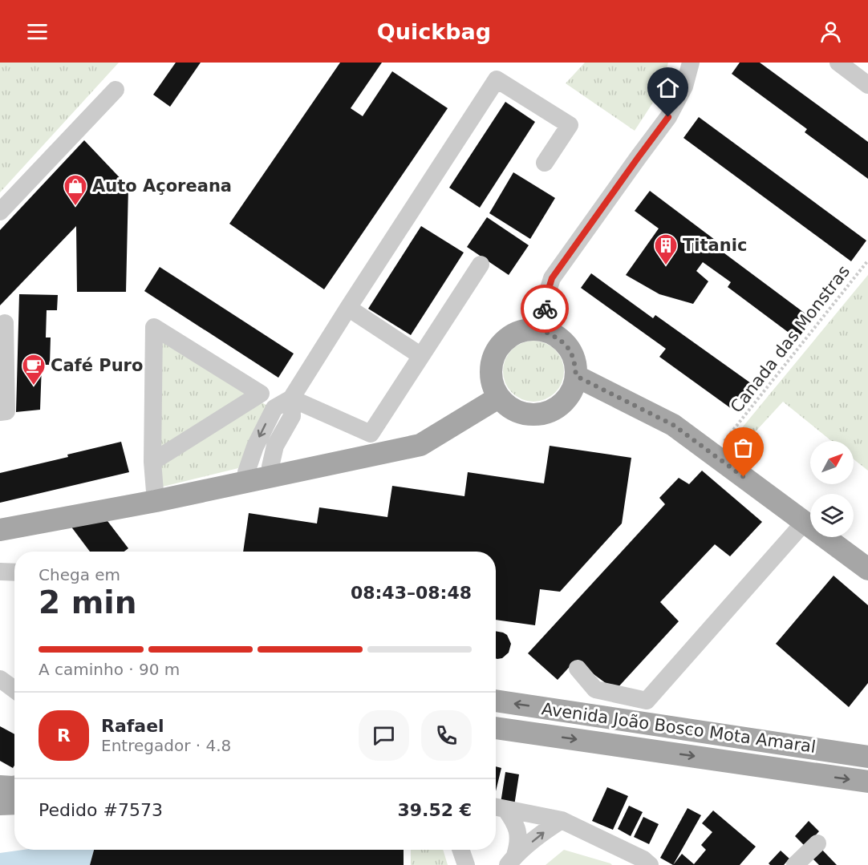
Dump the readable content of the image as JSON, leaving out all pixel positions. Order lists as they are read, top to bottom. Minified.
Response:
{"streets":{"main road":["Avenida João Bosco Mota Amaral"],"path":["Canada das Monstras"]},"places":{"shop":["Auto Açoreana"],"building":["Titanic"],"cafe":["Café Puro"]},"north":"top right","page":{"header":"Quickbag","heading":["2 min","Chega em","08:43–08:48"],"panel":["Rafael","Entregador · 4.8","Pedido #7573","39.52 €"],"bar":"A caminho · 90 m","round":"R"}}
